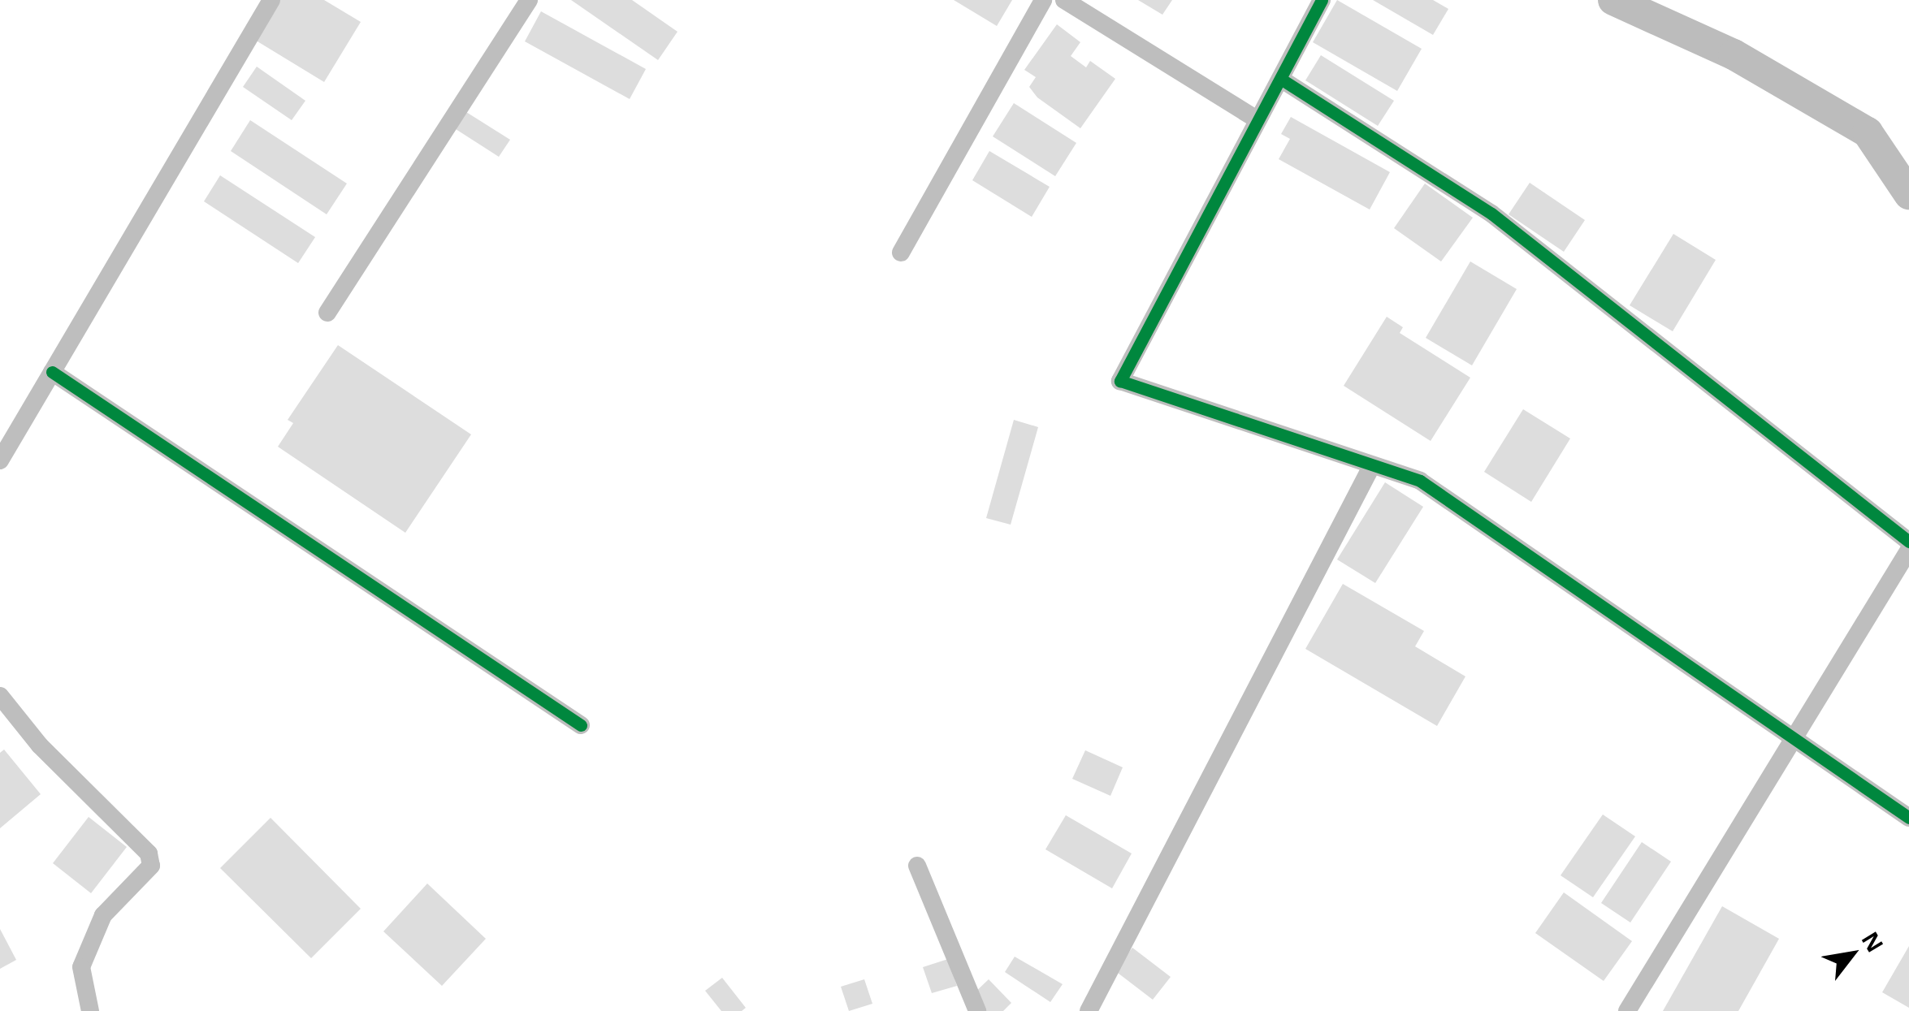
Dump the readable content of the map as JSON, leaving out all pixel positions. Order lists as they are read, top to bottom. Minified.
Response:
{"north":"top right"}
